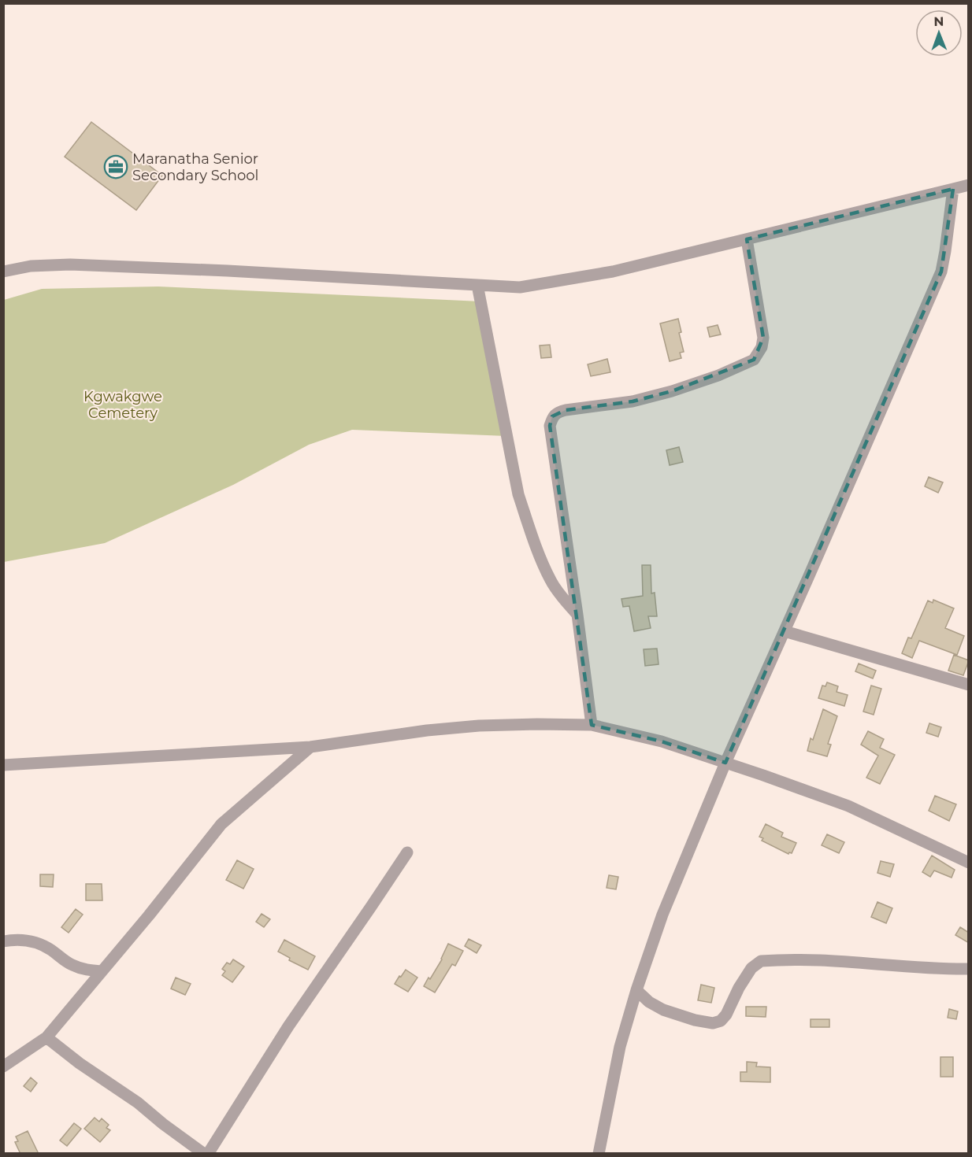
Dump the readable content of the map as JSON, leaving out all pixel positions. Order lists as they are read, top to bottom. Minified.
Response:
{"parks":["Kgwakgwe Cemetery"],"places":{"office":["Maranatha Senior Secondary School"]},"north":"top"}
